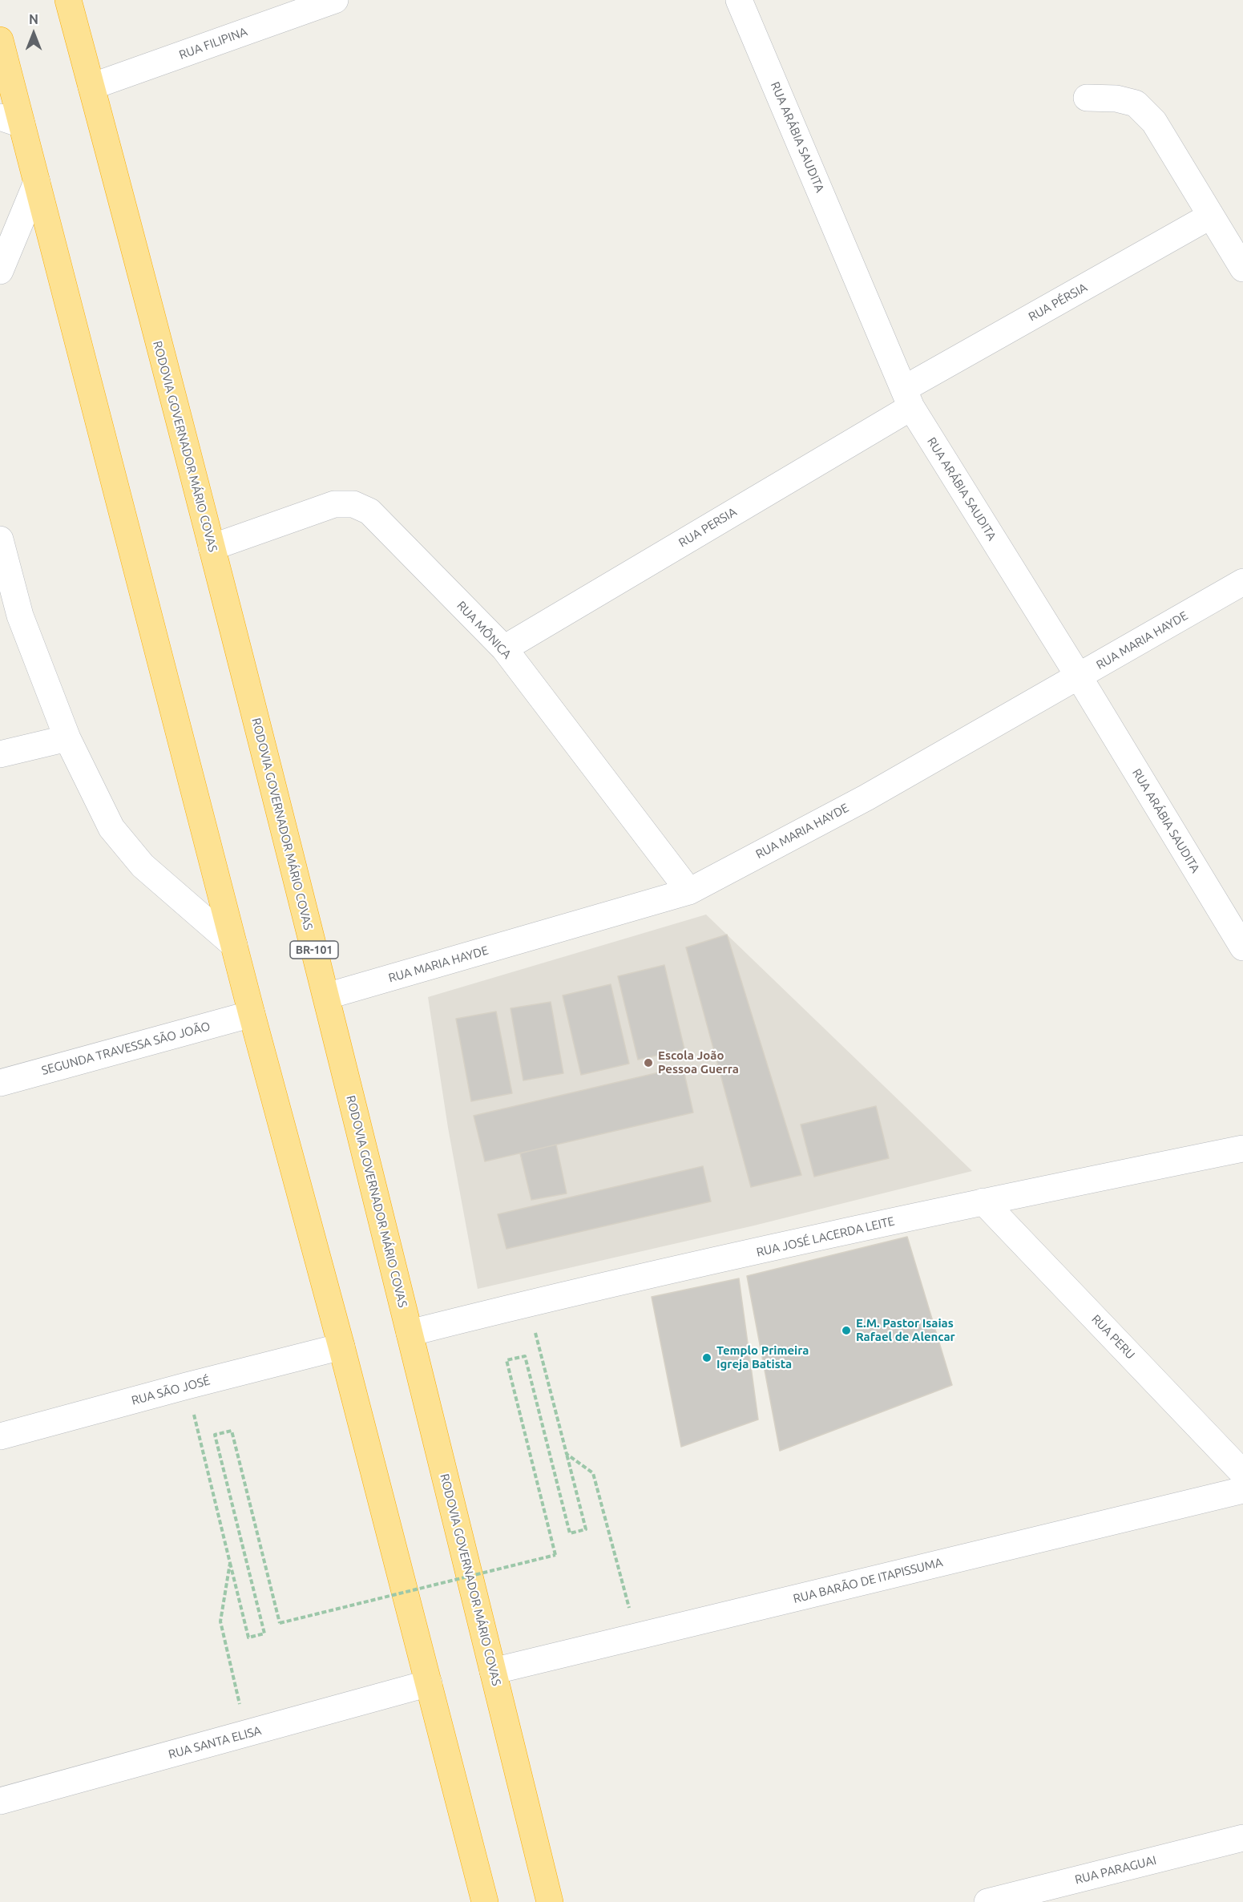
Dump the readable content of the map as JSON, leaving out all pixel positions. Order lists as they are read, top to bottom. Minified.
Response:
{"streets":{"highway":["RODOVIA GOVERNADOR MÁRIO COVAS","BR-101"],"street":["RUA FILIPINA","RUA ARÁBIA SAUDITA","RUA PÉRSIA","RUA PERSIA","RUA MÔNICA","RUA MARIA HAYDE","SEGUNDA TRAVESSA SÃO JOÃO","RUA JOSÉ LACERDA LEITE","RUA PERU","RUA SÃO JOSÉ","RUA BARÃO DE ITAPISSUMA","RUA SANTA ELISA","RUA PARAGUAI"]},"crossings":[["RUA FILIPINA","RODOVIA GOVERNADOR MÁRIO COVAS"],["RUA ARÁBIA SAUDITA","RUA PÉRSIA"],["RUA ARÁBIA SAUDITA","RUA PERSIA"],["RUA ARÁBIA SAUDITA","RUA MARIA HAYDE"],["RUA PÉRSIA","RUA PERSIA"],["RODOVIA GOVERNADOR MÁRIO COVAS","RUA MÔNICA"],["RODOVIA GOVERNADOR MÁRIO COVAS","RUA MARIA HAYDE"],["RODOVIA GOVERNADOR MÁRIO COVAS","RUA JOSÉ LACERDA LEITE"],["RODOVIA GOVERNADOR MÁRIO COVAS","RUA BARÃO DE ITAPISSUMA"],["RUA PERSIA","RUA MÔNICA"],["RUA MÔNICA","RUA MARIA HAYDE"],["RUA JOSÉ LACERDA LEITE","RUA PERU"]],"places":["Escola João Pessoa Guerra","E.M. Pastor Isaias Rafael de Alencar","Templo Primeira Igreja Batista"],"north":"top"}
